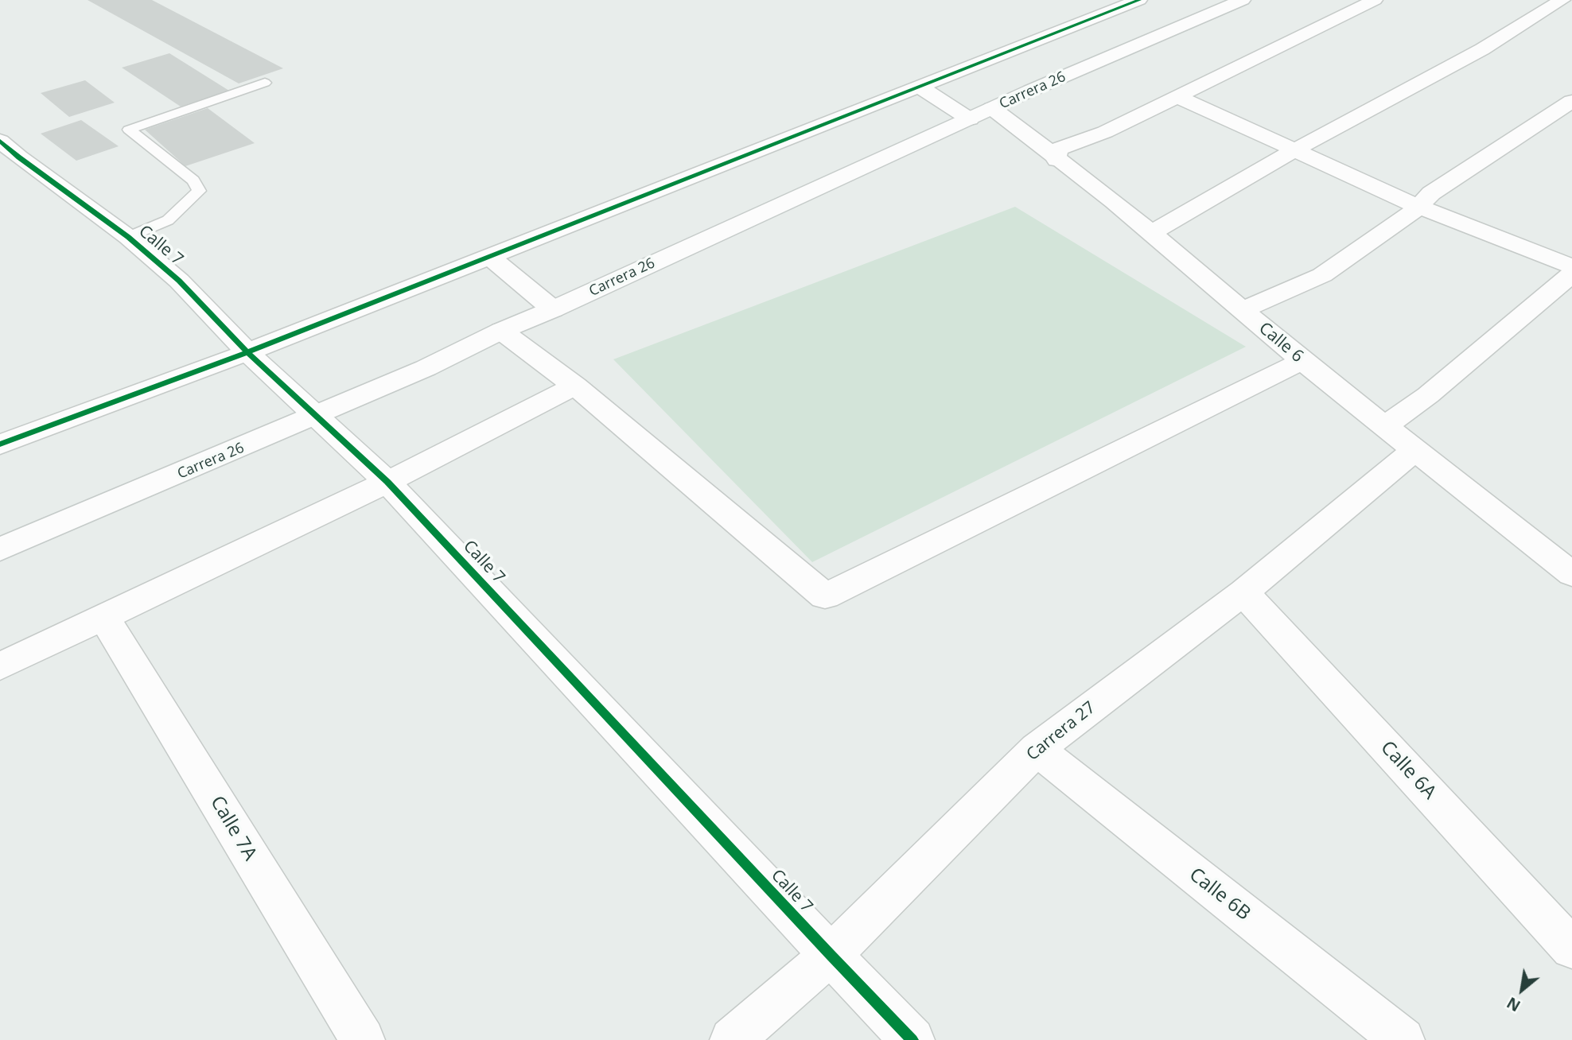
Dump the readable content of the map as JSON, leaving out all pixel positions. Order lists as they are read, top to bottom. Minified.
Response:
{"streets":{"street":["Carrera 26","Calle 7","Calle 6","Carrera 27","Calle 6A","Calle 7A","Calle 6B"]},"crossings":[["Carrera 26","Calle 7"],["Carrera 26","Calle 6"],["Calle 7","Carrera 27"],["Calle 6","Carrera 27"],["Carrera 27","Calle 6A"],["Carrera 27","Calle 6B"]],"north":"bottom left"}
